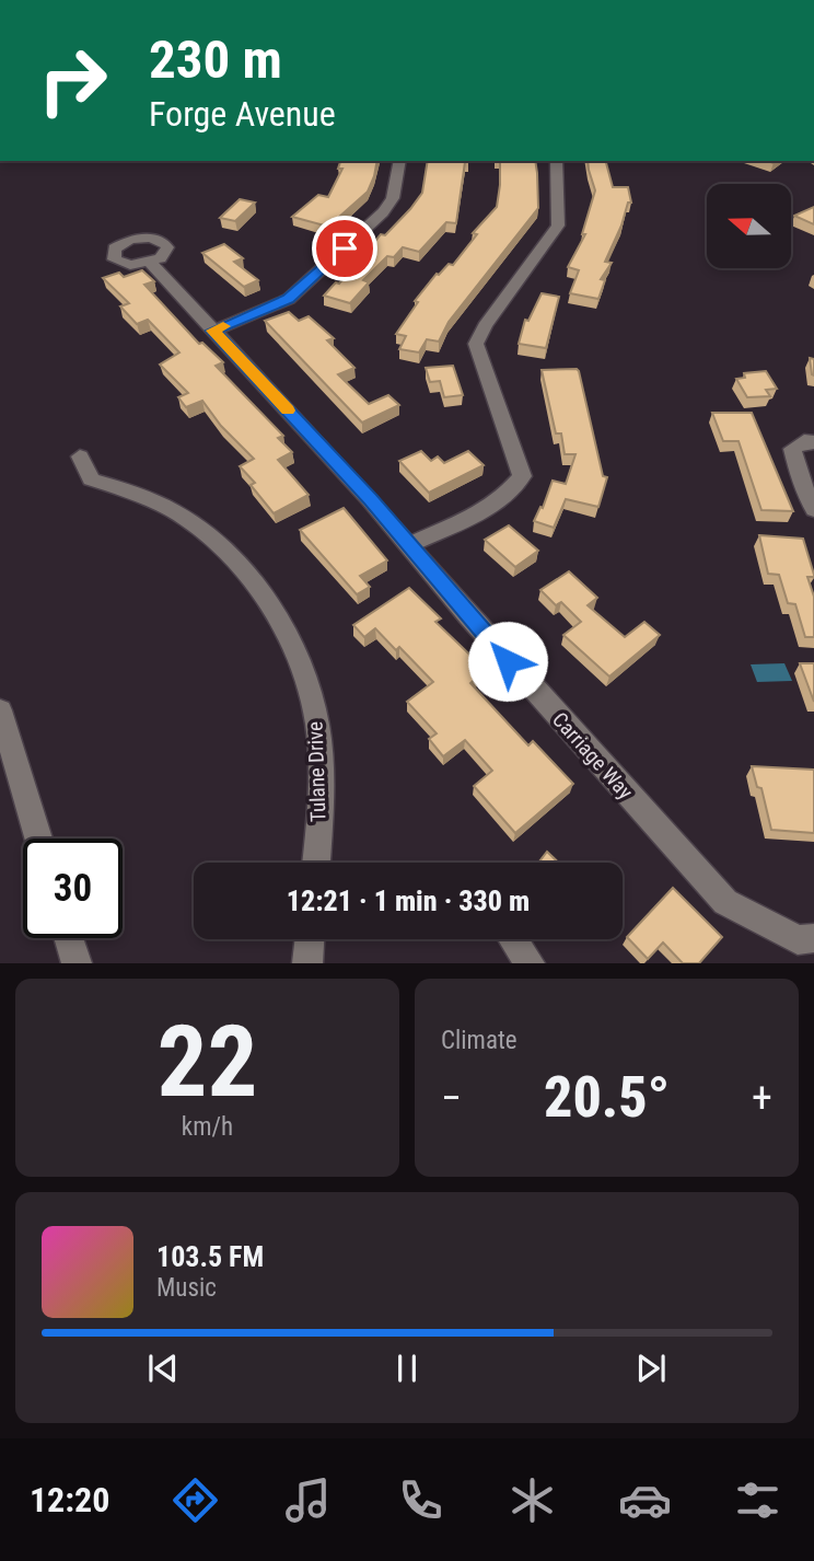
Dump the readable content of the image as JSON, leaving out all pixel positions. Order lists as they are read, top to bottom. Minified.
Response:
{"streets":{"street":["Carriage Way","Tulane Drive"]},"north":"left","page":{"turn":["230 m","Forge Avenue"],"limit":"30","trip":"12:21 · 1 min · 330 m","tile":[["22","km/h"],"Climate"],"heat":["−","20.5°","+"],"song":["103.5 FM","Music"],"tabs":"12:20"}}
